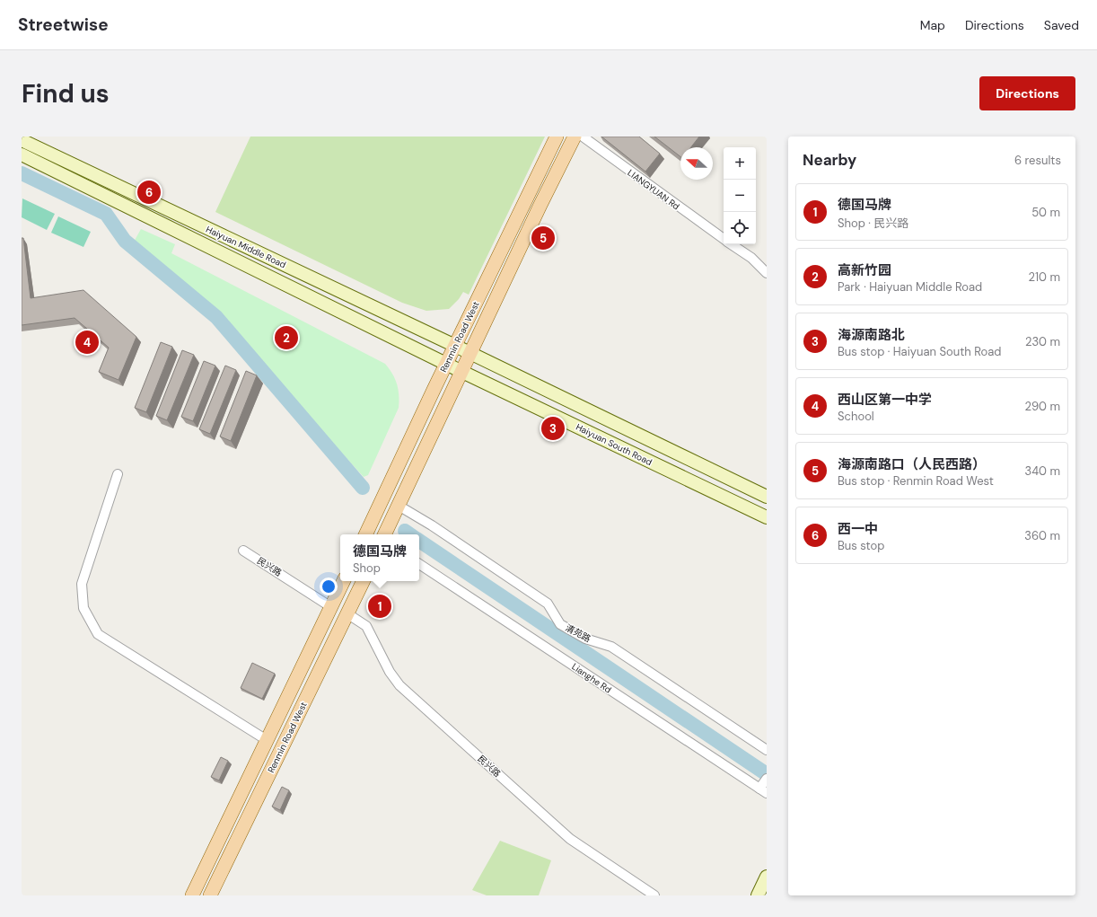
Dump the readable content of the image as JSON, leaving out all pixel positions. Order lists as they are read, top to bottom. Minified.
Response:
{"streets":{"main road":["Haiyuan Middle Road","Renmin Road West","Haiyuan South Road"],"street":["LIANGYUAN Rd","民兴路","清苑路","Lianghe Rd"]},"crossings":[["Haiyuan Middle Road","Renmin Road West"],["Haiyuan Middle Road","Haiyuan South Road"],["Renmin Road West","Haiyuan South Road"],["Renmin Road West","民兴路"],["Renmin Road West","清苑路"]],"north":"left","page":{"header":"Streetwise","nav":["Map","Directions","Saved"],"buttons":"Directions","title":"Find us","heading":["Nearby","6 results"],"map_buttons":["+","−"],"pins":["6","5","2","4","3","1"],"list":[{"mark":"1","name":"德国马牌","note":"Shop · 民兴路","value":"50 m"},{"mark":"2","name":"高新竹园","note":"Park · Haiyuan Middle Road","value":"210 m"},{"mark":"3","name":"海源南路北","note":"Bus stop · Haiyuan South Road","value":"230 m"},{"mark":"4","name":"西山区第一中学","note":"School","value":"290 m"},{"mark":"5","name":"海源南路口（人民西路）","note":"Bus stop · Renmin Road West","value":"340 m"},{"mark":"6","name":"西一中","note":"Bus stop","value":"360 m"}],"popup":["德国马牌","Shop"]}}
